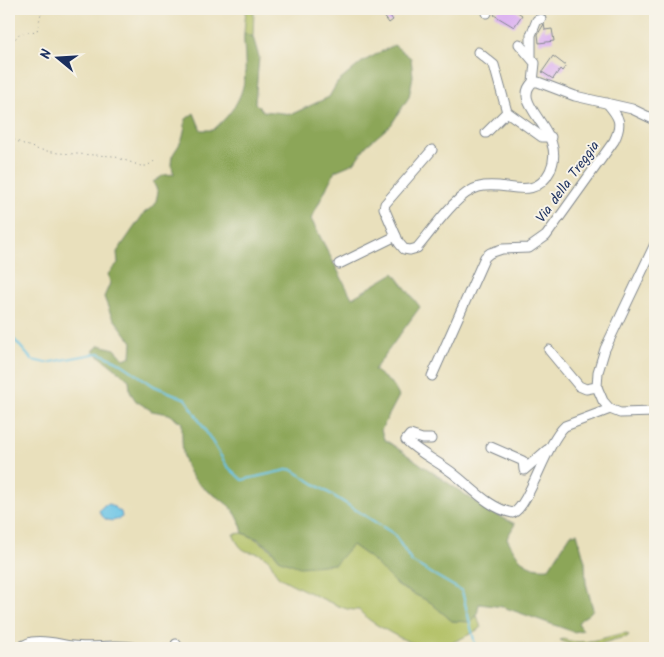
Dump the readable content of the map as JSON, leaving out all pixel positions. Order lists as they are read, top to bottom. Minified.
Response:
{"streets":{"street":["Via della Treggia"]},"north":"left"}
